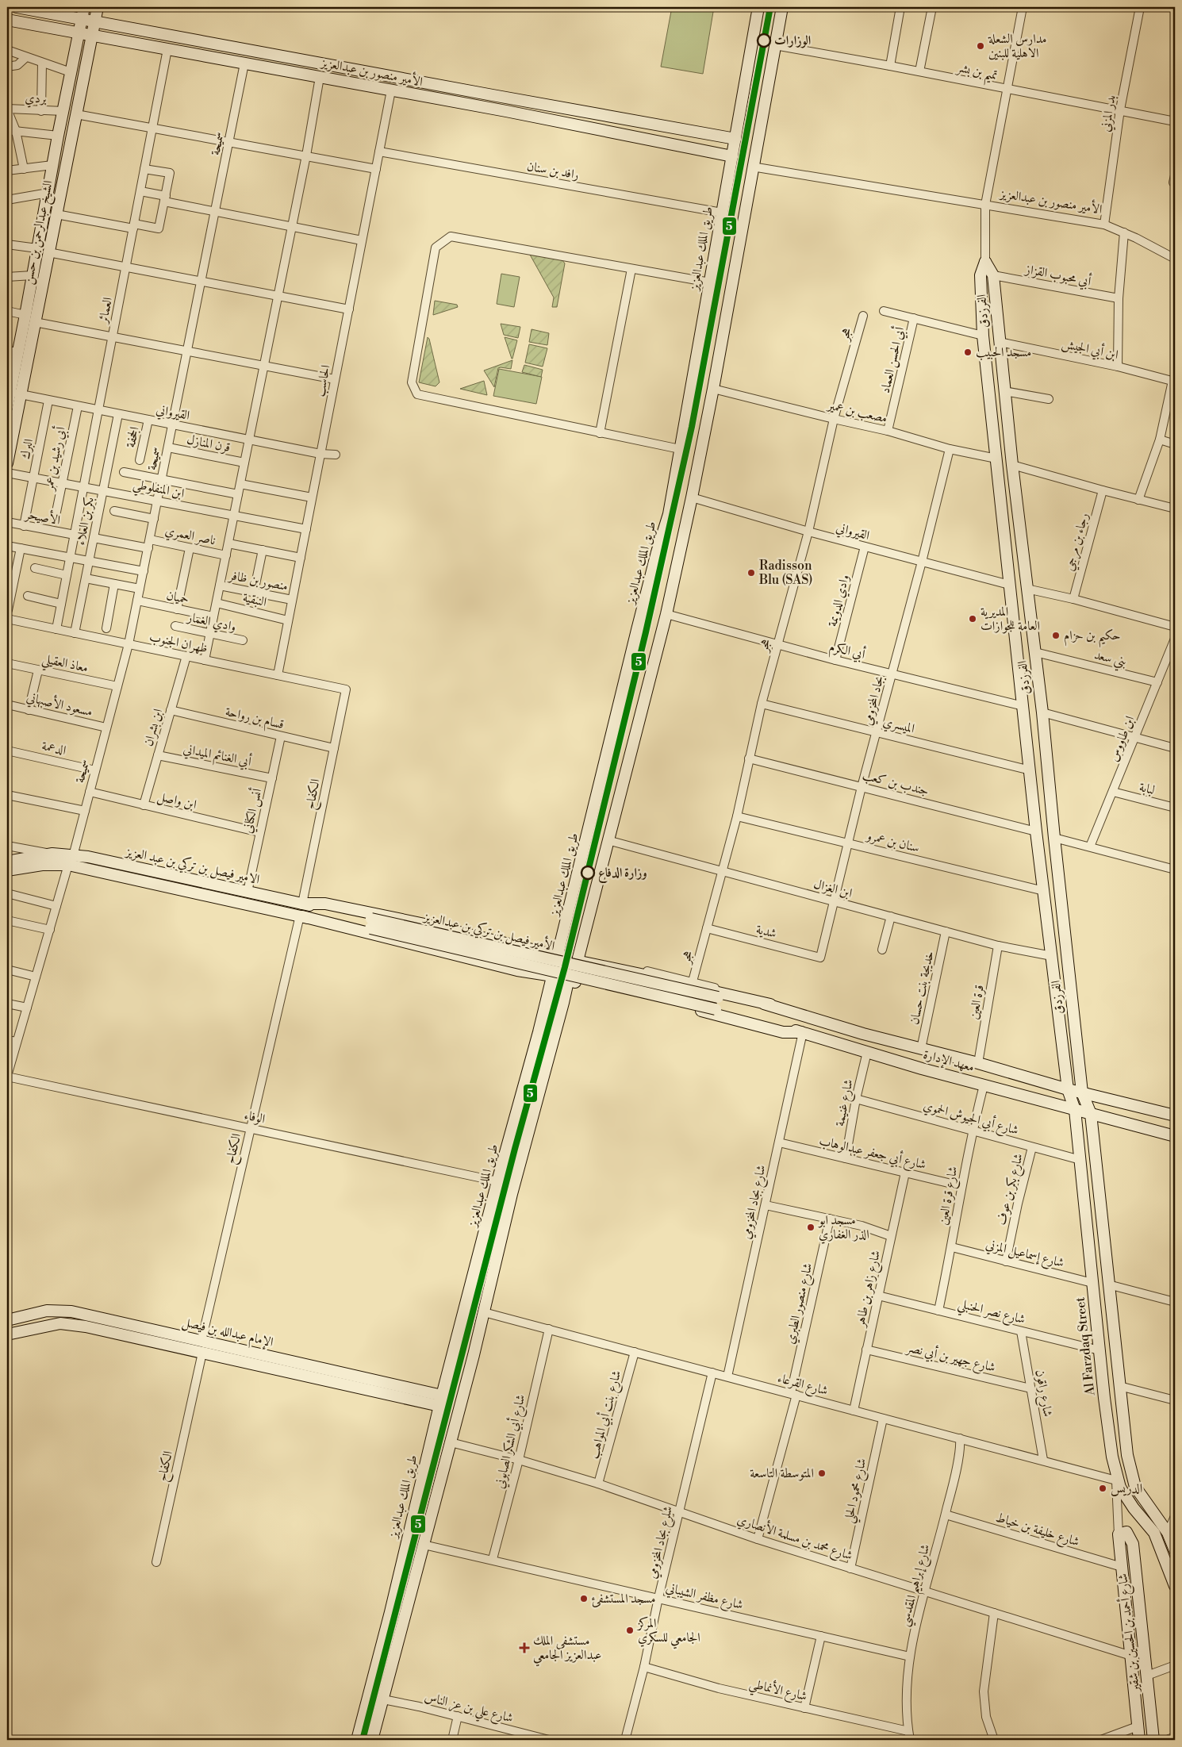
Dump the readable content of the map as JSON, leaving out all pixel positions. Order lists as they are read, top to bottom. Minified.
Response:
{"streets":{"main road":["الأمير منصور بن عبدالعزيز","الشيخ عبدالرحمن بن حسن","طريق الملك عبدالعزيز","الفرزدق","الامير فيصل بن تركي بن عبد العزيز","الأمير فيصل بن تركي بن عبدالعزيز","معهد الإدارة","الإمام عبدالله بن فيصل","Al Farzdaq Street","شارع أحمد بن الحسين بن شقير"],"street":["تميم بن بشر","بردي","بدر المزني","سميحة","رافد بن سنان","أبي محبوب القزاز","العمائر","هجر","ابن أبي الجيش","أبي الحسن العماد","الحاسب","مصعب بن عمير","القيرواني","الجحفة","قرن المنازل","البرك","أبي رشيد بن عمر","ابن المنفلوطي","الأصيحر","بكر بن العلاء","ناصر العمري","رجاء بن مرجي","منصور بن ظافر","حميان","النبقية","وادي الدويمة","وادي الغمار","ظهران الجنوب","أبي الكرم","بني سعد","معاذ العقيلي","بجاد المخزومي","مسعود الأصبهاني","قسام بن رواحة","الميسري","ابن بشران","ابن طاووس","الدعمة","أبي الغنائم الميداني","جندب بن كعب","لبابة","الكفاح","ابن واصل","أنس الكناني","سنان بن عمرو","ابن الغزال","شدية","خديجة بنت حسان","قرة العين","شارع غنيمة","الوفاء","شارع أبي الجيوش الحموي","شارع أبي جعفر عبدالوهاب","شارع بكر بن عوف","شارع قرة العين","شارع بجاد المخزومي","شارع إسماعيل المزني","شارع زاهر بن طاهر","شارع منصور الطبري","شارع نصر الحنبلي","شارع جهير بن أبي نصر","شارع القرعاء","شارع راقون","شارع بنت أبي المواهب","شارع أبي الشكر الصابوني","شارع محمود الحلي","شارع خليفة بن خياط","شارع محمد بن مسلمة الأنصاري","شلرع بجاد المخزومي","شارع إبراهيم المقدسي","شارع مظفر الشيباني","شارع الأنماطي","شارع علي بن عز الناس"]},"crossings":[["تميم بن بشر","بدر المزني"],["تميم بن بشر","الفرزدق"],["الأمير منصور بن عبدالعزيز","بدر المزني"],["الأمير منصور بن عبدالعزيز","سميحة"],["الأمير منصور بن عبدالعزيز","الشيخ عبدالرحمن بن حسن"],["الأمير منصور بن عبدالعزيز","طريق الملك عبدالعزيز"],["الأمير منصور بن عبدالعزيز","العمائر"],["الأمير منصور بن عبدالعزيز","الفرزدق"],["الأمير منصور بن عبدالعزيز","الحاسب"],["بردي","الشيخ عبدالرحمن بن حسن"],["سميحة","القيرواني"],["سميحة","قرن المنازل"],["سميحة","ابن المنفلوطي"],["سميحة","ناصر العمري"],["سميحة","حميان"],["سميحة","ظهران الجنوب"],["سميحة","معاذ العقيلي"],["سميحة","مسعود الأصبهاني"],["سميحة","الدعمة"],["سميحة","ابن واصل"],["سميحة","الامير فيصل بن تركي بن عبد العزيز"],["سميحة","الوفاء"],["رافد بن سنان","طريق الملك عبدالعزيز"],["رافد بن سنان","الحاسب"],["الشيخ عبدالرحمن بن حسن","القيرواني"],["طريق الملك عبدالعزيز","الوفاء"],["طريق الملك عبدالعزيز","الإمام عبدالله بن فيصل"],["أبي محبوب القزاز","الفرزدق"],["العمائر","القيرواني"],["العمائر","ابن المنفلوطي"],["العمائر","الأصيحر"],["العمائر","ظهران الجنوب"],["الفرزدق","ابن أبي الجيش"],["الفرزدق","مصعب بن عمير"],["الفرزدق","القيرواني"],["الفرزدق","أبي الكرم"],["الفرزدق","بني سعد"],["الفرزدق","الميسري"],["الفرزدق","جندب بن كعب"],["الفرزدق","سنان بن عمرو"],["الفرزدق","ابن الغزال"],["الفرزدق","معهد الإدارة"],["الفرزدق","Al Farzdaq Street"],["هجر","مصعب بن عمير"],["هجر","القيرواني"],["هجر","أبي الكرم"],["هجر","الميسري"],["هجر","جندب بن كعب"],["هجر","سنان بن عمرو"],["هجر","ابن الغزال"],["هجر","شدية"],["أبي الحسن العماد","مصعب بن عمير"],["الحاسب","القيرواني"],["الحاسب","ابن المنفلوطي"],["الحاسب","ناصر العمري"],["الحاسب","منصور بن ظافر"],["الحاسب","النبقية"],["الحاسب","ظهران الجنوب"],["مصعب بن عمير","بجاد المخزومي"],["القيرواني","الجحفة"],["القيرواني","البرك"],["القيرواني","أبي رشيد بن عمر"],["القيرواني","بكر بن العلاء"],["القيرواني","وادي الدويمة"],["القيرواني","بجاد المخزومي"],["البرك","ابن المنفلوطي"],["البرك","الأصيحر"],["أبي رشيد بن عمر","ابن المنفلوطي"],["ابن المنفلوطي","بكر بن العلاء"],["بكر بن العلاء","ناصر العمري"],["بكر بن العلاء","ظهران الجنوب"],["وادي الدويمة","أبي الكرم"],["ظهران الجنوب","ابن بشران"],["ظهران الجنوب","الكفاح"],["أبي الكرم","بجاد المخزومي"],["بني سعد","ابن طاووس"],["بجاد المخزومي","الميسري"],["بجاد المخزومي","جندب بن كعب"],["بجاد المخزومي","سنان بن عمرو"],["بجاد المخزومي","ابن الغزال"],["بجاد المخزومي","شدية"],["قسام بن رواحة","ابن بشران"],["قسام بن رواحة","الكفاح"],["قسام بن رواحة","أنس الكناني"],["ابن بشران","أبي الغنائم الميداني"],["ابن بشران","ابن واصل"],["ابن طاووس","لبابة"],["أبي الغنائم الميداني","أنس الكناني"],["الكفاح","الامير فيصل بن تركي بن عبد العزيز"],["الكفاح","الوفاء"],["الكفاح","الإمام عبدالله بن فيصل"],["ابن واصل","أنس الكناني"],["أنس الكناني","الامير فيصل بن تركي بن عبد العزيز"],["الامير فيصل بن تركي بن عبد العزيز","الأمير فيصل بن تركي بن عبدالعزيز"],["الامير فيصل بن تركي بن عبد العزيز","معهد الإدارة"],["ابن الغزال","خديجة بنت حسان"],["ابن الغزال","قرة العين"],["الأمير فيصل بن تركي بن عبدالعزيز","معهد الإدارة"],["خديجة بنت حسان","معهد الإدارة"],["قرة العين","معهد الإدارة"],["معهد الإدارة","شارع غنيمة"],["معهد الإدارة","شارع قرة العين"],["معهد الإدارة","شارع بجاد المخزومي"],["معهد الإدارة","Al Farzdaq Street"],["شارع غنيمة","شارع أبي الجيوش الحموي"],["شارع غنيمة","شارع أبي جعفر عبدالوهاب"],["شارع أبي الجيوش الحموي","شارع بكر بن عوف"],["شارع أبي الجيوش الحموي","شارع قرة العين"],["شارع أبي الجيوش الحموي","Al Farzdaq Street"],["شارع أبي جعفر عبدالوهاب","شارع قرة العين"],["شارع أبي جعفر عبدالوهاب","شارع بجاد المخزومي"],["شارع أبي جعفر عبدالوهاب","شارع زاهر بن طاهر"],["شارع بكر بن عوف","شارع إسماعيل المزني"],["شارع قرة العين","شارع إسماعيل المزني"],["شارع قرة العين","شارع نصر الحنبلي"],["شارع بجاد المخزومي","شارع القرعاء"],["شارع إسماعيل المزني","Al Farzdaq Street"],["شارع زاهر بن طاهر","شارع نصر الحنبلي"],["شارع زاهر بن طاهر","شارع جهير بن أبي نصر"],["شارع زاهر بن طاهر","شارع القرعاء"],["شارع منصور الطبري","شارع القرعاء"],["شارع منصور الطبري","شارع محمد بن مسلمة الأنصاري"],["شارع نصر الحنبلي","Al Farzdaq Street"],["شارع نصر الحنبلي","شارع راقون"],["Al Farzdaq Street","شارع أحمد بن الحسين بن شقير"],["شارع جهير بن أبي نصر","شارع راقون"],["شارع القرعاء","شارع راقون"],["شارع القرعاء","شارع بنت أبي المواهب"],["شارع القرعاء","شارع أبي الشكر الصابوني"],["شارع القرعاء","شارع محمود الحلي"],["شارع القرعاء","شلرع بجاد المخزومي"],["شارع القرعاء","شارع إبراهيم المقدسي"],["شارع القرعاء","شارع أحمد بن الحسين بن شقير"],["شارع بنت أبي المواهب","شارع محمد بن مسلمة الأنصاري"],["شارع أبي الشكر الصابوني","شارع محمد بن مسلمة الأنصاري"],["شارع أبي الشكر الصابوني","شارع مظفر الشيباني"],["شارع محمود الحلي","شارع محمد بن مسلمة الأنصاري"],["شارع خليفة بن خياط","شارع إبراهيم المقدسي"],["شارع خليفة بن خياط","شارع أحمد بن الحسين بن شقير"],["شارع محمد بن مسلمة الأنصاري","شلرع بجاد المخزومي"],["شارع محمد بن مسلمة الأنصاري","شارع إبراهيم المقدسي"],["شارع محمد بن مسلمة الأنصاري","شارع أحمد بن الحسين بن شقير"],["شلرع بجاد المخزومي","شارع مظفر الشيباني"],["شلرع بجاد المخزومي","شارع الأنماطي"],["شارع إبراهيم المقدسي","شارع مظفر الشيباني"],["شارع إبراهيم المقدسي","شارع الأنماطي"]],"places":{"other":["الوزارات","مدارس الشعلة الاهلية للبنين","مسجد الحبيب","Radisson Blu (SAS)","المديرية العامة للجوازات","حكيم بن حزام","وزارة الدفاع","مسجد ابو الذر الغفاري","المتوسطة التاسعة","الدريس","مسجد المستشفئ","المركز الجامعي للسكري"],"health":["مستشفى الملك عبدالعزيز الجامعي"]},"lines":["transit line 5"]}
